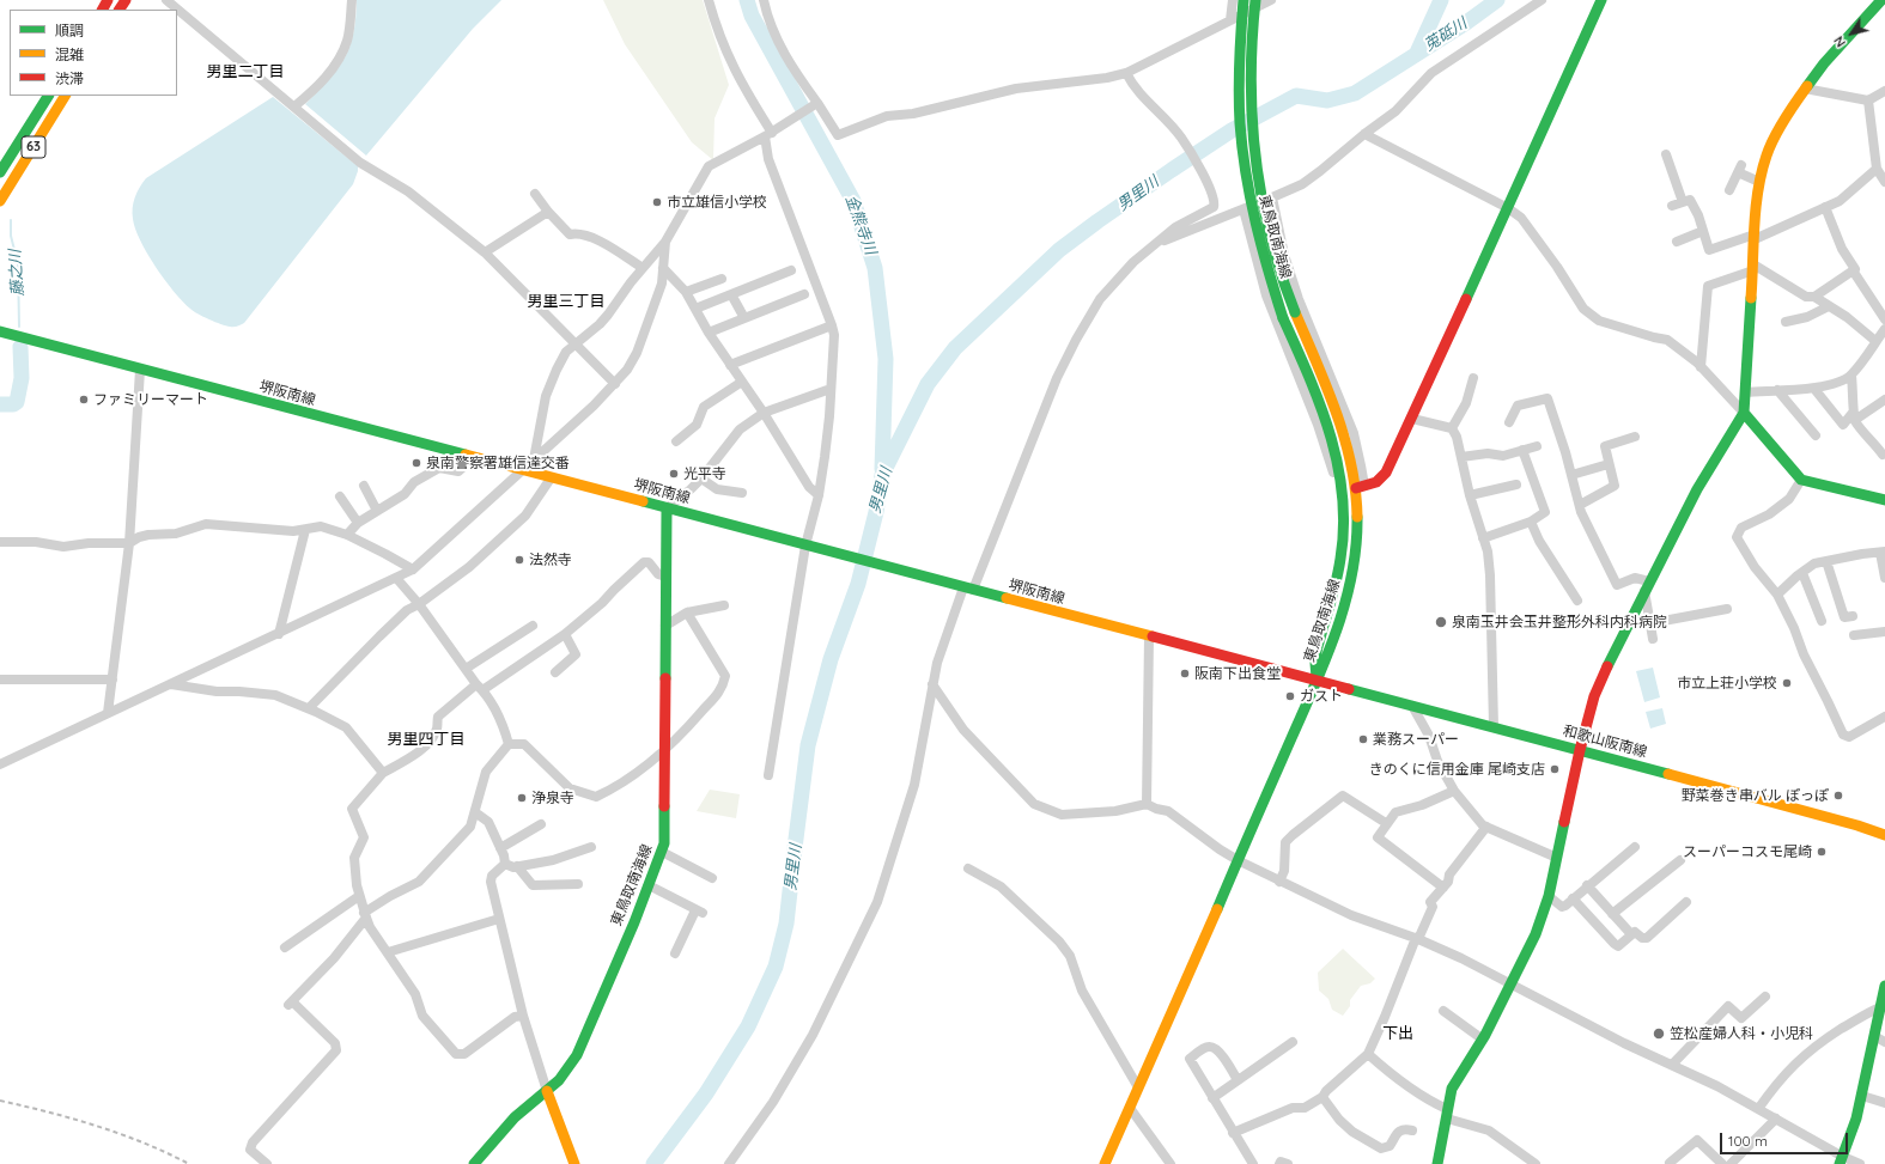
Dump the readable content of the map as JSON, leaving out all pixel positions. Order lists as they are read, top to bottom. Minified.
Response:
{"streets":{"main road":["63","東鳥取南海線","堺阪南線","和歌山阪南線"]},"crossings":[["東鳥取南海線","堺阪南線"],["東鳥取南海線","和歌山阪南線"],["堺阪南線","和歌山阪南線"]],"districts":["男里二丁目","男里三丁目","男里四丁目","下出"],"water":["莵砥川","男里川","金熊寺川","藤之川"],"places":["市立雄信小学校","ファミリーマート","泉南警察署雄信達交番","光平寺","法然寺","泉南玉井会玉井整形外科内科病院","阪南下出食堂","市立上荘小学校","ガスト","業務スーパー","きのくに信用金庫 尾崎支店","野菜巻き串バル ぽっぽ","浄泉寺","スーパーコスモ尾崎","笠松産婦人科・小児科"],"legend":["順調","混雑","渋滞"],"scale_bar":"100 m","north":"bottom left"}
